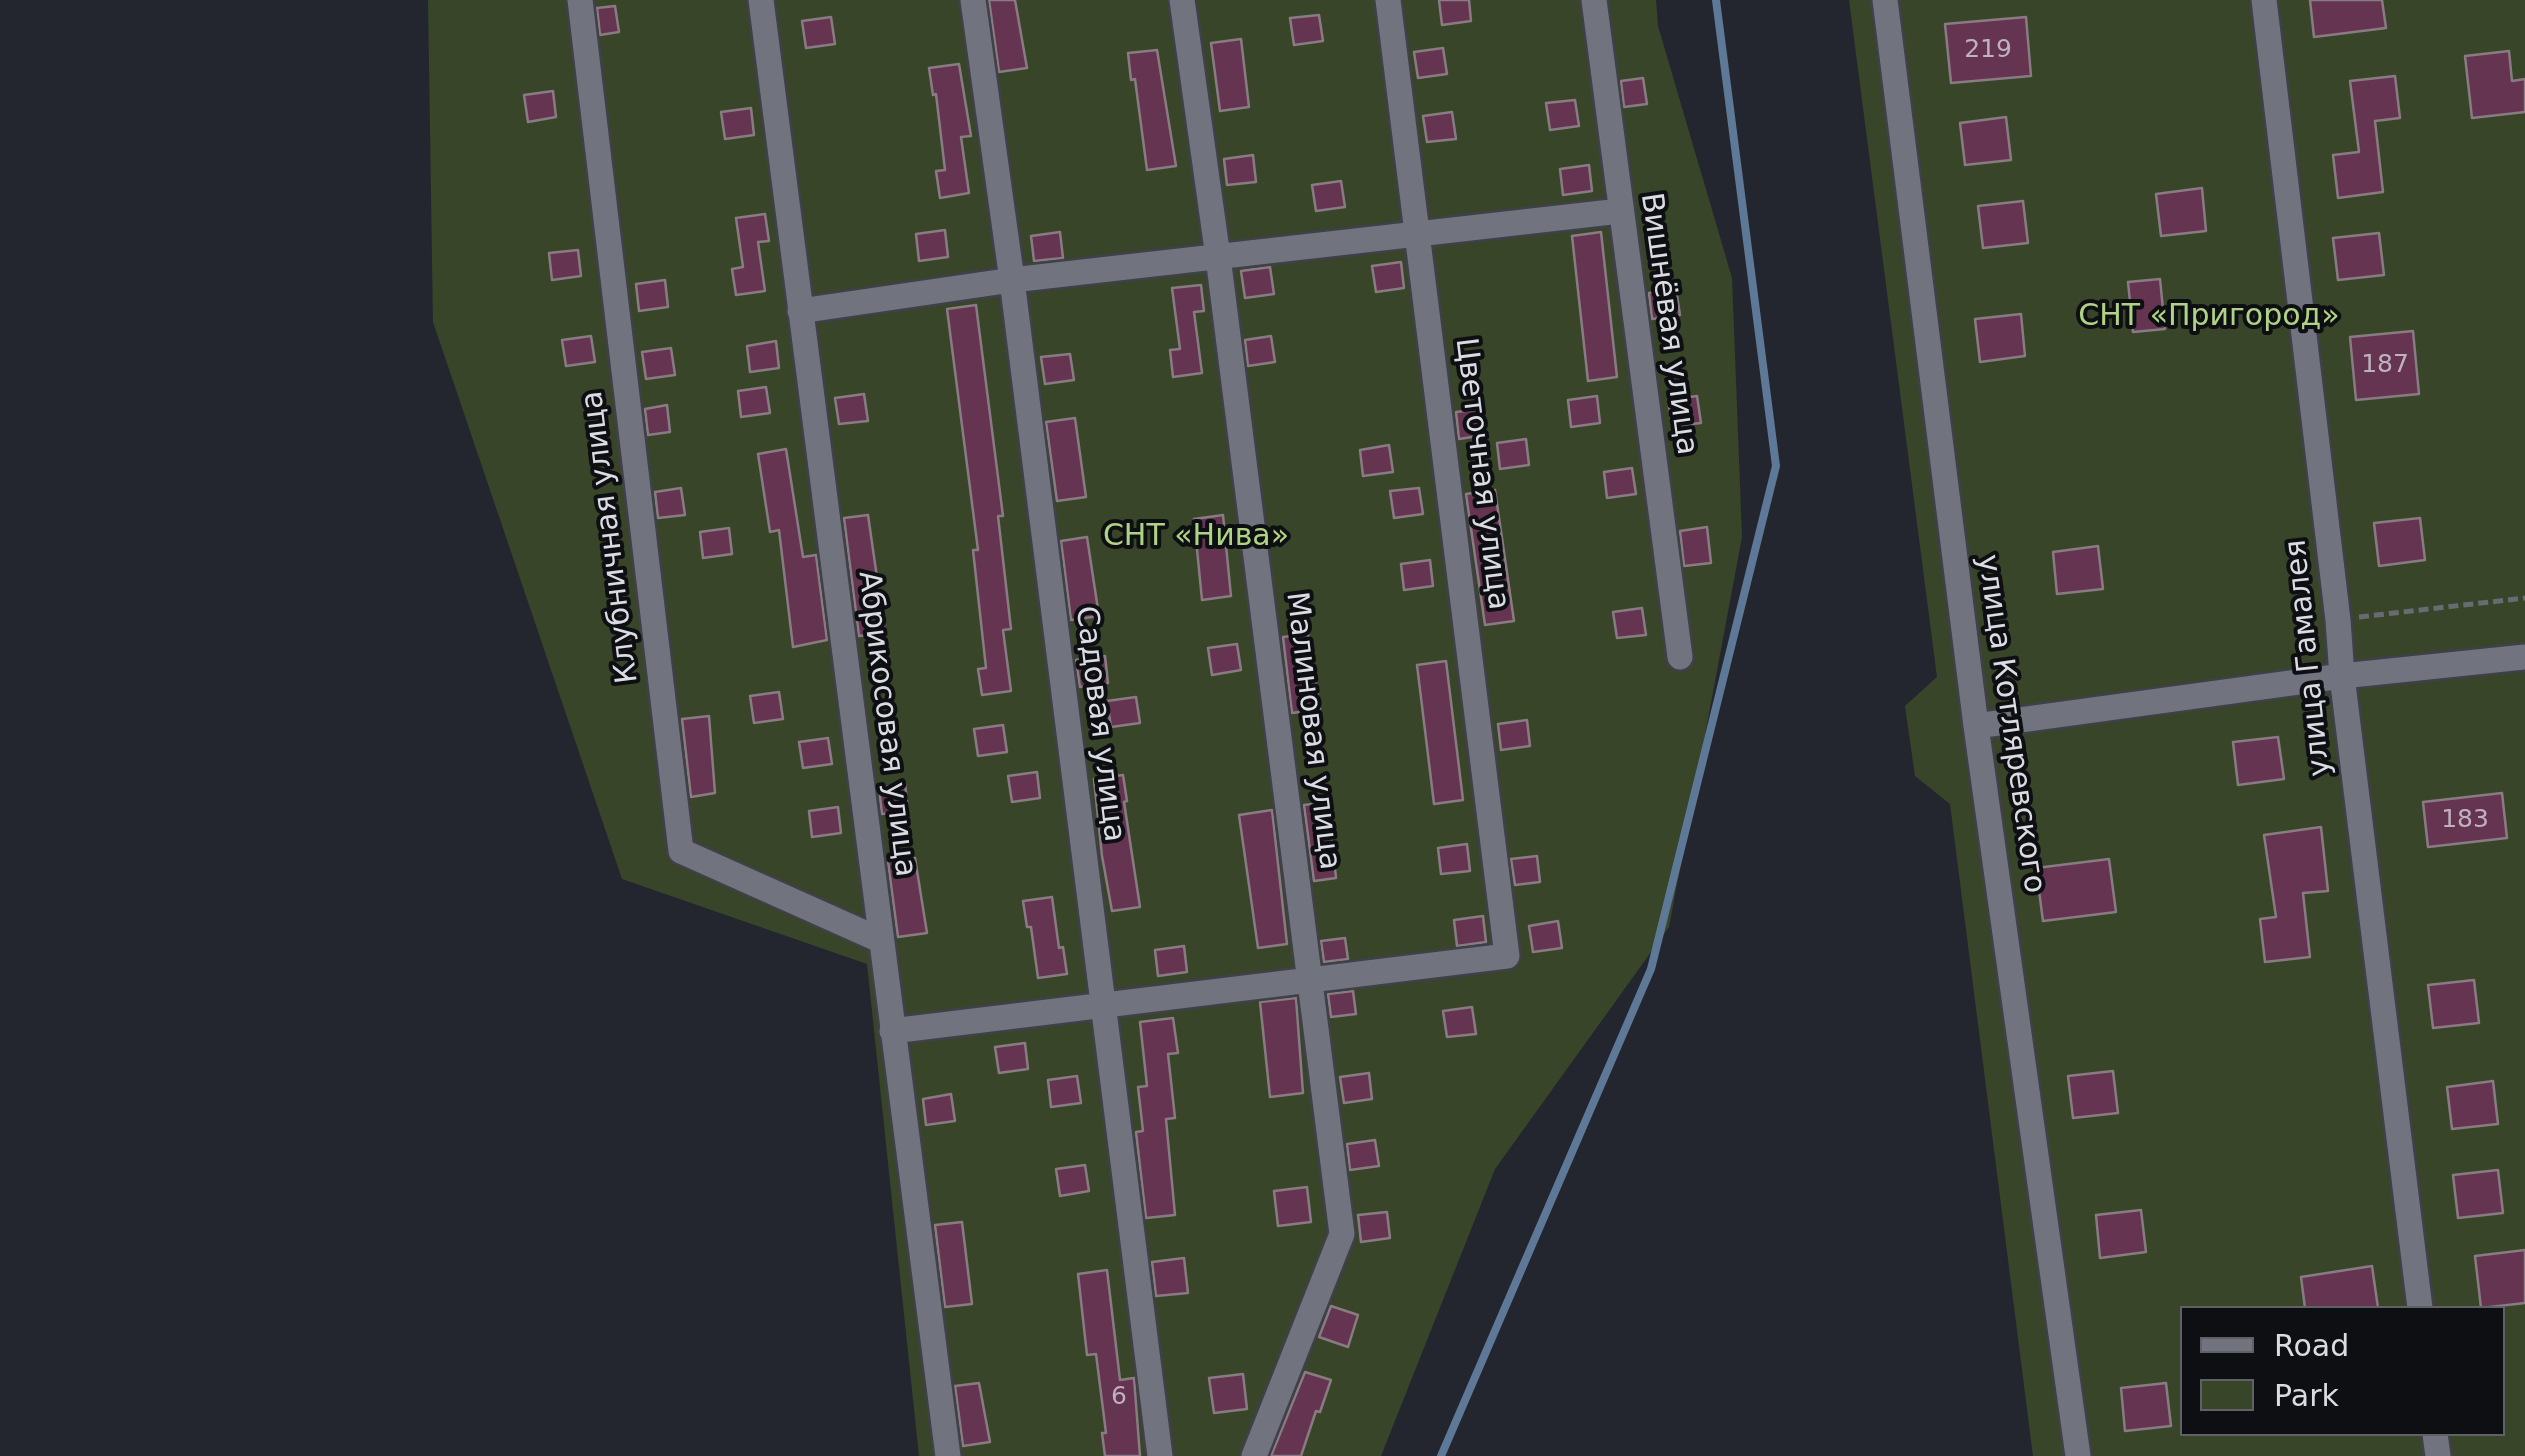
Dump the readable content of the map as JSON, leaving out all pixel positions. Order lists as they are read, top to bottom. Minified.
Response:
{"streets":{"street":["Вишнёвая улица","Цветочная улица","Клубничная улица","улица Гамалея","Абрикосовая улица","Садовая улица","улица Котляревского","Малиновая улица"]},"crossings":[["Цветочная улица","Малиновая улица"],["Клубничная улица","Абрикосовая улица"]],"parks":["СНТ «Пригород»","СНТ «Нива»"],"house_numbers":["219","187","183","6"],"legend":["Road","Park"]}
